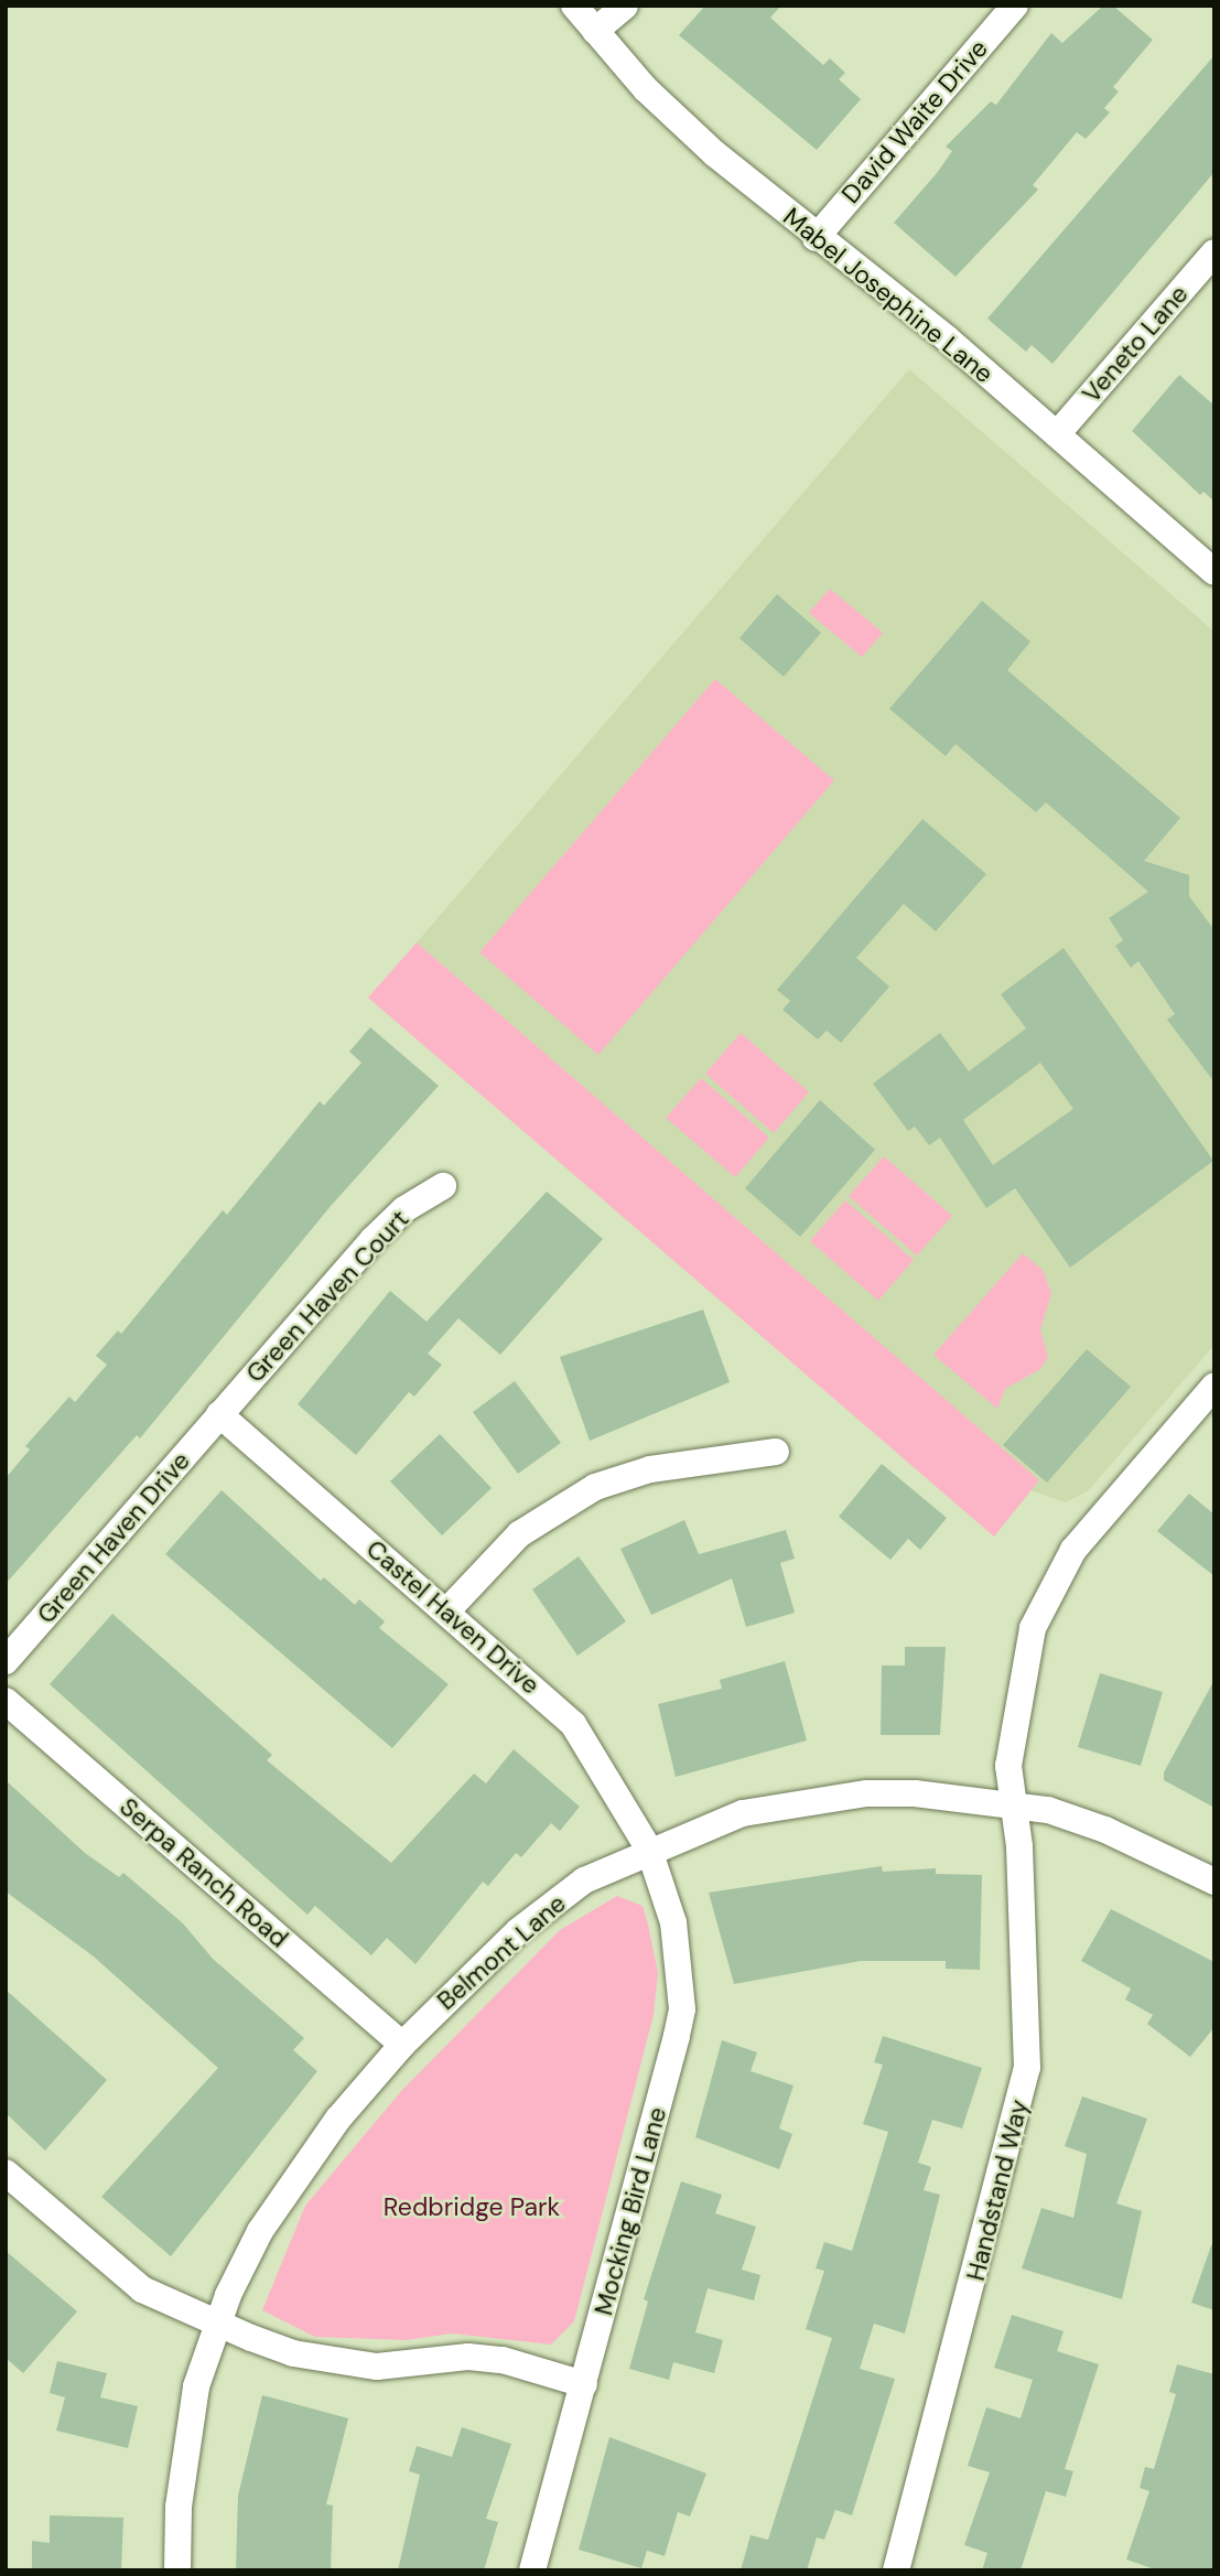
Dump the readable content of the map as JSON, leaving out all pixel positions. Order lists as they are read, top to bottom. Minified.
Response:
{"streets":{"street":["David Waite Drive","Mabel Josephine Lane","Veneto Lane","Green Haven Court","Green Haven Drive","Castel Haven Drive","Serpa Ranch Road","Belmont Lane","Handstand Way","Mocking Bird Lane"]},"crossings":[["David Waite Drive","Mabel Josephine Lane"],["Mabel Josephine Lane","Veneto Lane"],["Green Haven Court","Green Haven Drive"],["Green Haven Court","Castel Haven Drive"],["Green Haven Drive","Castel Haven Drive"],["Castel Haven Drive","Belmont Lane"],["Castel Haven Drive","Mocking Bird Lane"],["Serpa Ranch Road","Belmont Lane"],["Belmont Lane","Handstand Way"],["Belmont Lane","Mocking Bird Lane"]],"parks":["Redbridge Park"]}
